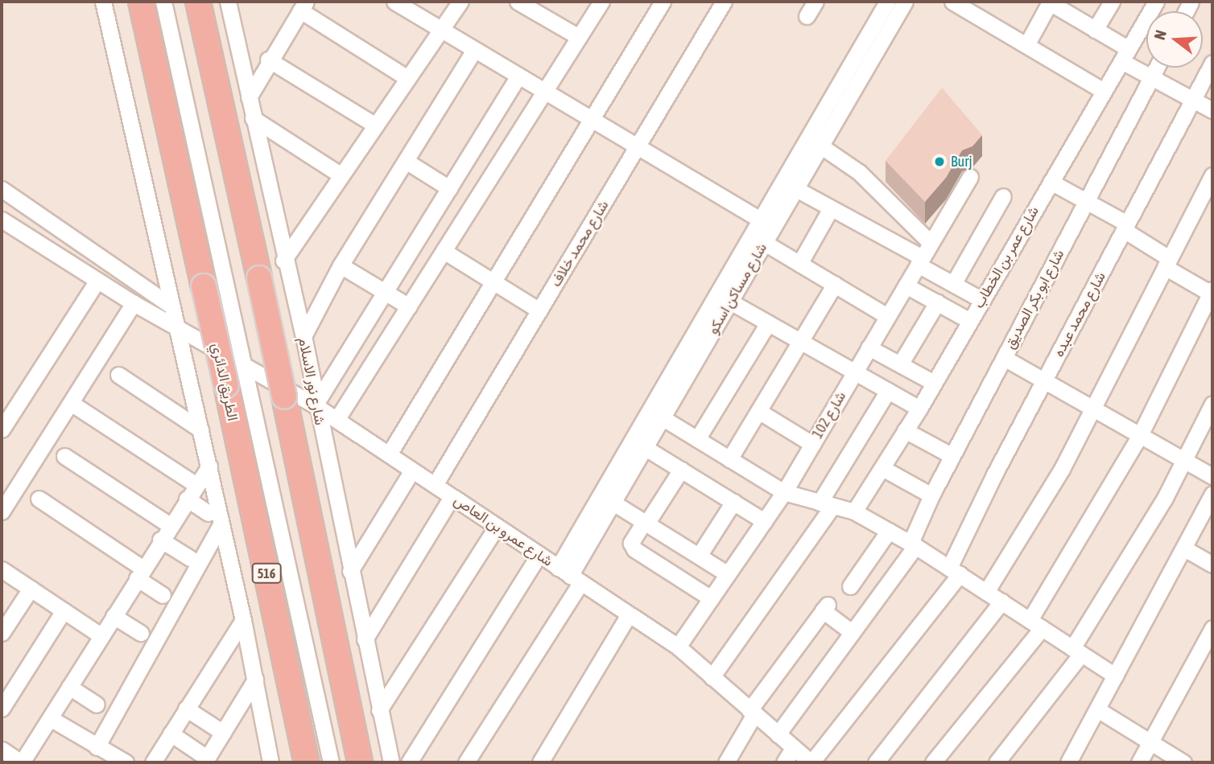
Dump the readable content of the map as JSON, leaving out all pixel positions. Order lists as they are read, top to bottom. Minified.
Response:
{"streets":{"highway":["الطريق الدائري","516"],"street":["شارع محمد خلاف","شارع عمر بن الخطاب","شارع مساكن اسكو","شارع ابو بكر الصديق","شارع محمد عبده","شارع نور الاسلام","شارع 102","شارع عمرو بن العاص"]},"crossings":[["شارع محمد خلاف","شارع عمرو بن العاص"],["شارع مساكن اسكو","شارع عمرو بن العاص"],["شارع ابو بكر الصديق","شارع عمرو بن العاص"],["شارع محمد عبده","شارع عمرو بن العاص"],["شارع نور الاسلام","شارع عمرو بن العاص"],["شارع 102","شارع عمرو بن العاص"]],"places":["Burj"],"north":"left"}
